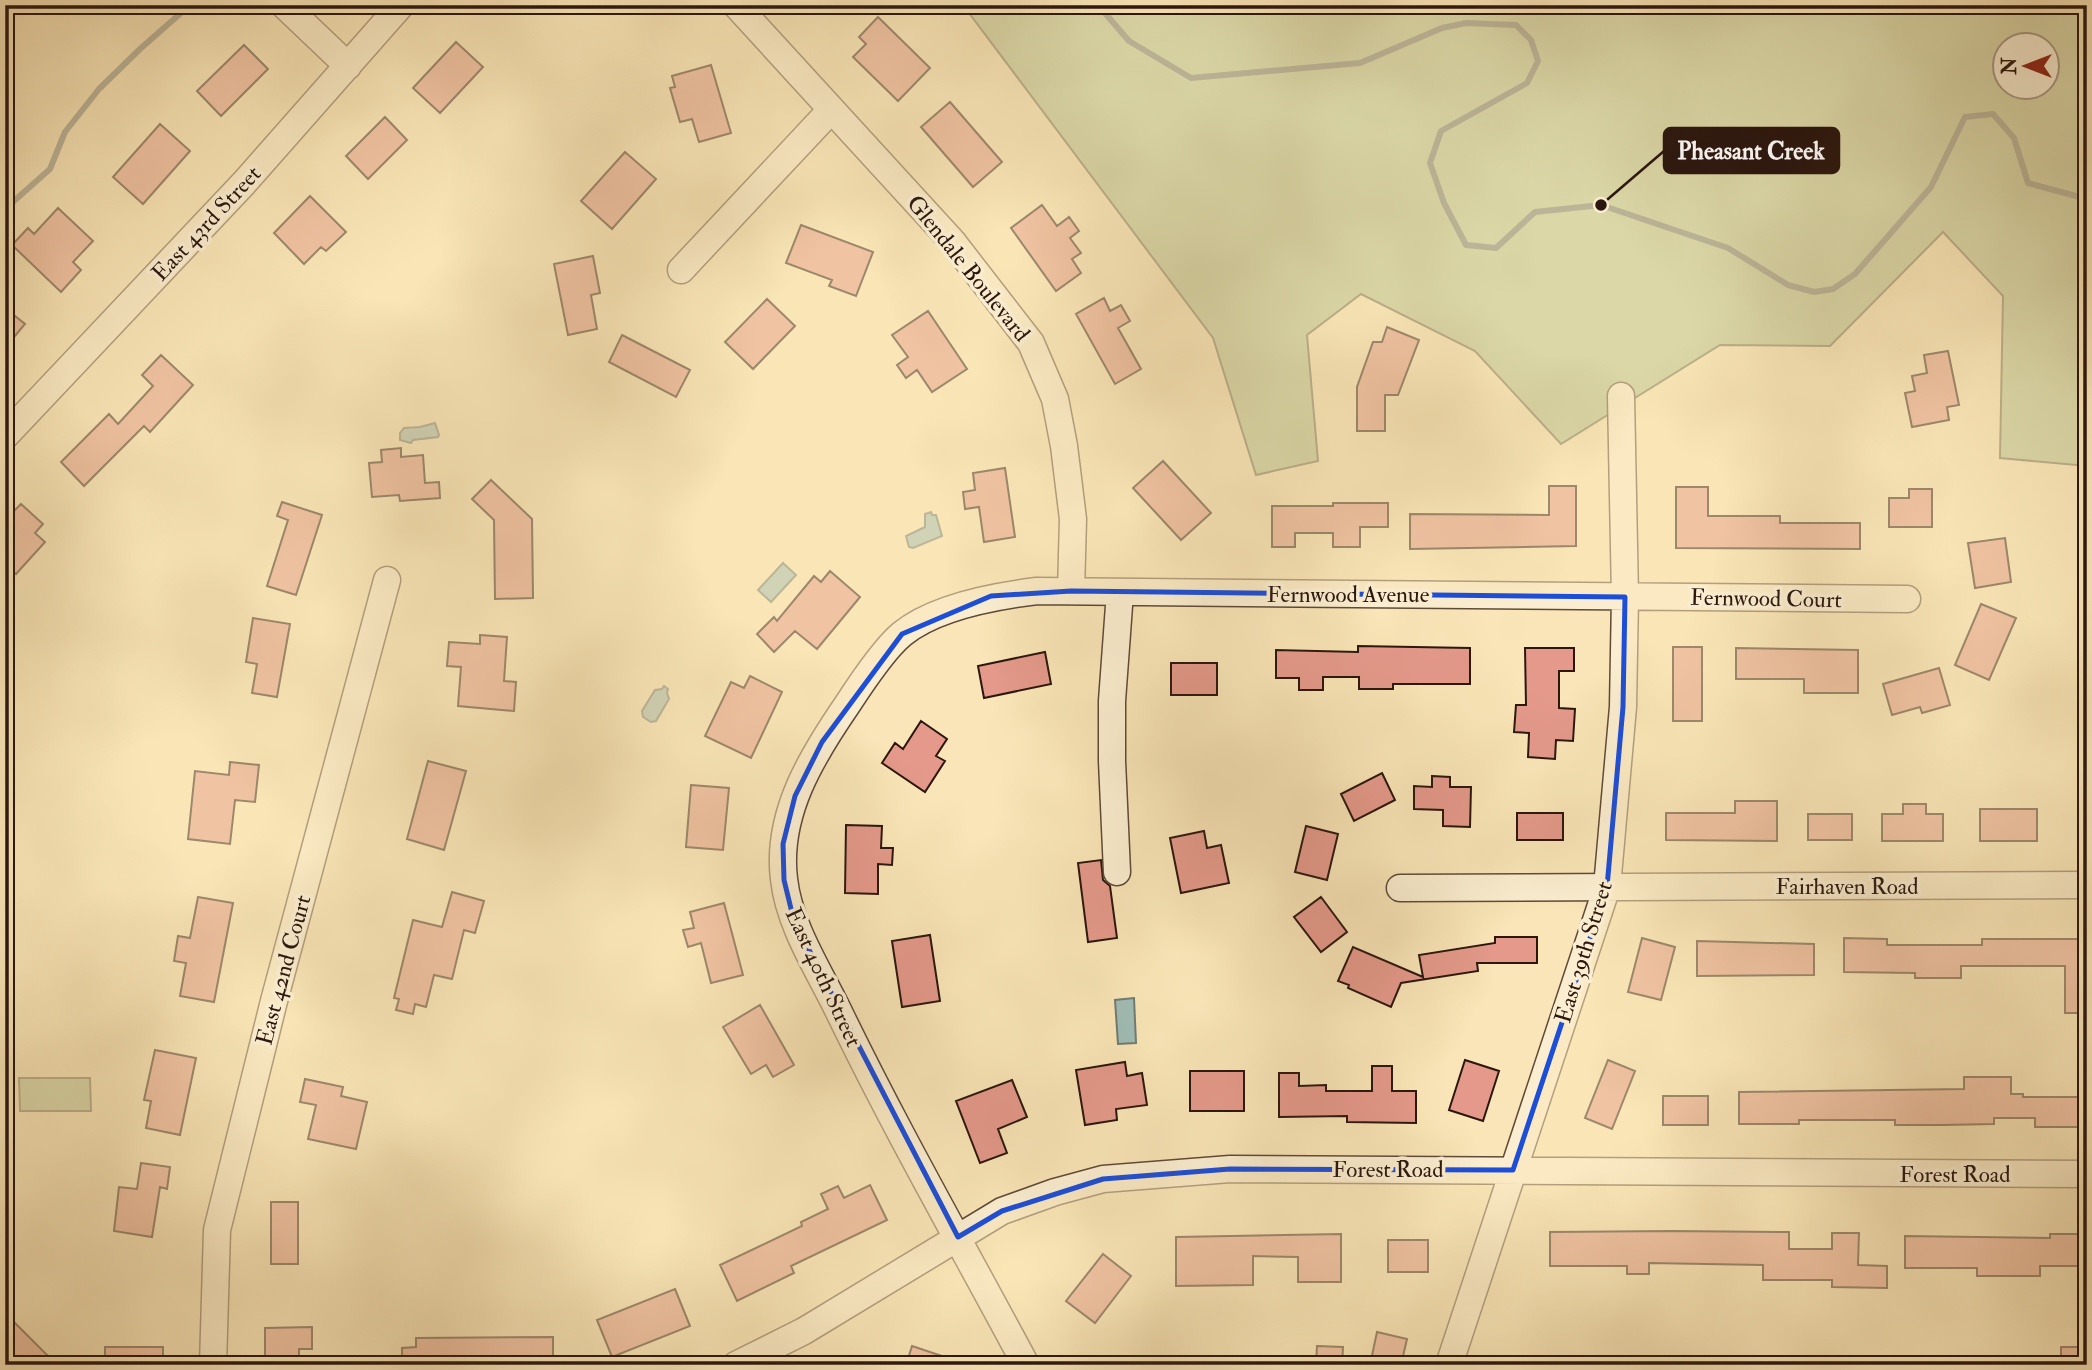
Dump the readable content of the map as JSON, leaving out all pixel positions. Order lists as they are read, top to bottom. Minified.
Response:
{"streets":{"street":["East 43rd Street","Glendale Boulevard","Fernwood Avenue","Fernwood Court","Fairhaven Road","East 39th Street","East 42nd Court","East 40th Street","Forest Road"]},"crossings":[["Glendale Boulevard","Fernwood Avenue"],["Glendale Boulevard","East 40th Street"],["Fernwood Avenue","Fernwood Court"],["Fernwood Avenue","East 39th Street"],["Fernwood Avenue","East 40th Street"],["Fernwood Court","East 39th Street"],["Fairhaven Road","East 39th Street"],["East 39th Street","Forest Road"],["East 40th Street","Forest Road"]],"places":["Pheasant Creek"],"north":"left"}
